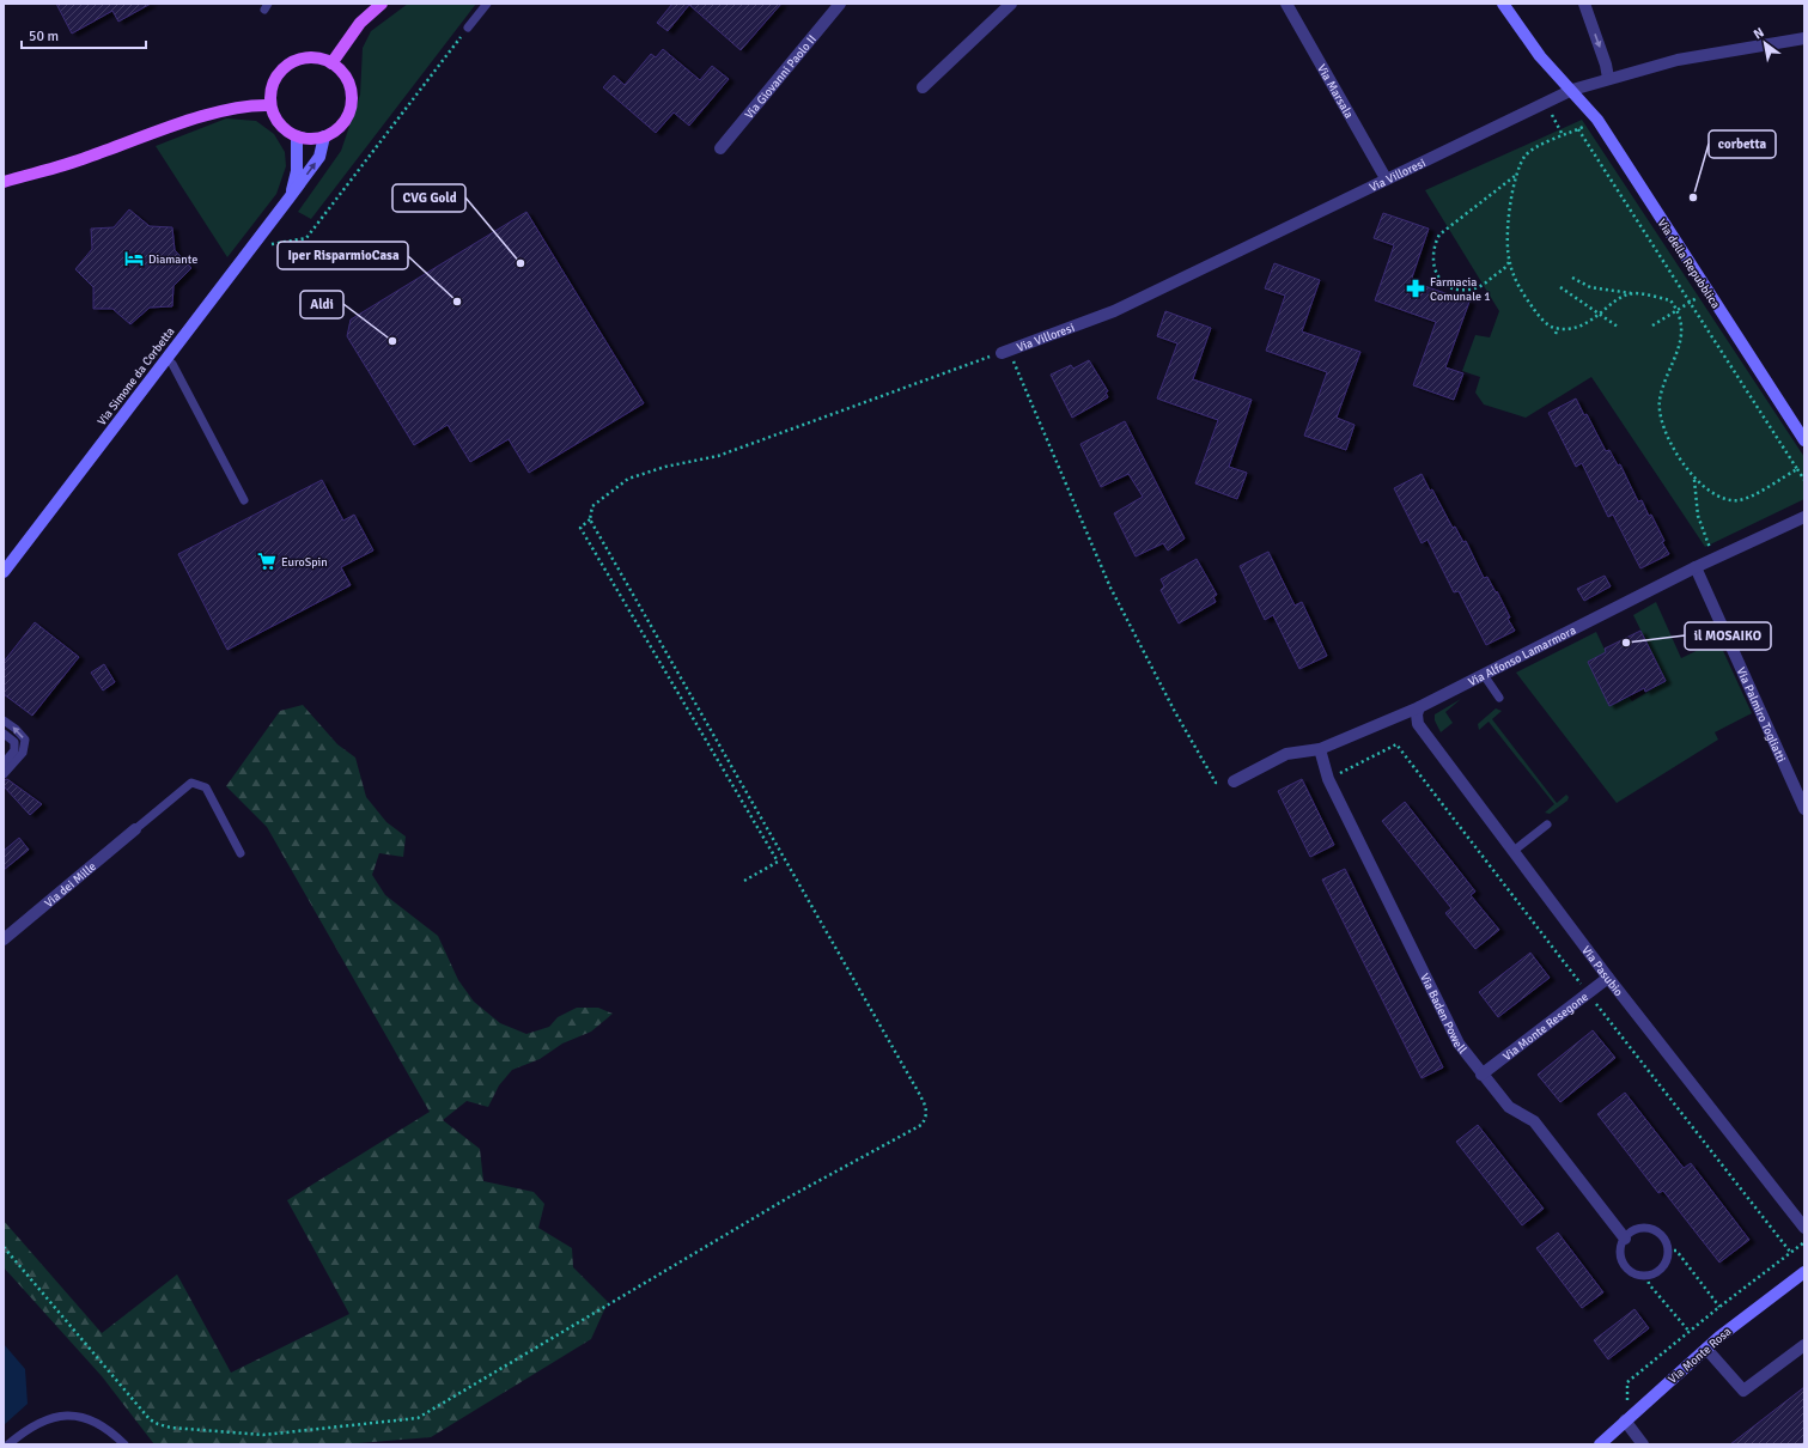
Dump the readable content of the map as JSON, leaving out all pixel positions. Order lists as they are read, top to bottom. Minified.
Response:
{"streets":{"street":["Via Giovanni Paolo II","Via Marsala","Via Villoresi","Via della Repubblica","Via Simone da Corbetta","Via Alfonso Lamarmora","Via Palmiro Togliatti","Via dei Mille","Via Pasubio","Via Baden Powell","Via Monte Resegone","Via Monte Rosa"]},"crossings":[["Via Marsala","Via Villoresi"],["Via Villoresi","Via della Repubblica"],["Via Alfonso Lamarmora","Via Palmiro Togliatti"],["Via Alfonso Lamarmora","Via Pasubio"],["Via Alfonso Lamarmora","Via Baden Powell"],["Via Pasubio","Via Monte Resegone"],["Via Baden Powell","Via Monte Resegone"]],"places":{"other":["corbetta","CVG Gold","Iper RisparmioCasa","Aldi","il MOSAIKO"],"hotel":["Diamante"],"pharmacy":["Farmacia Comunale 1"],"supermarket":["EuroSpin"]},"scale_bar":"50 m","north":"top left"}
